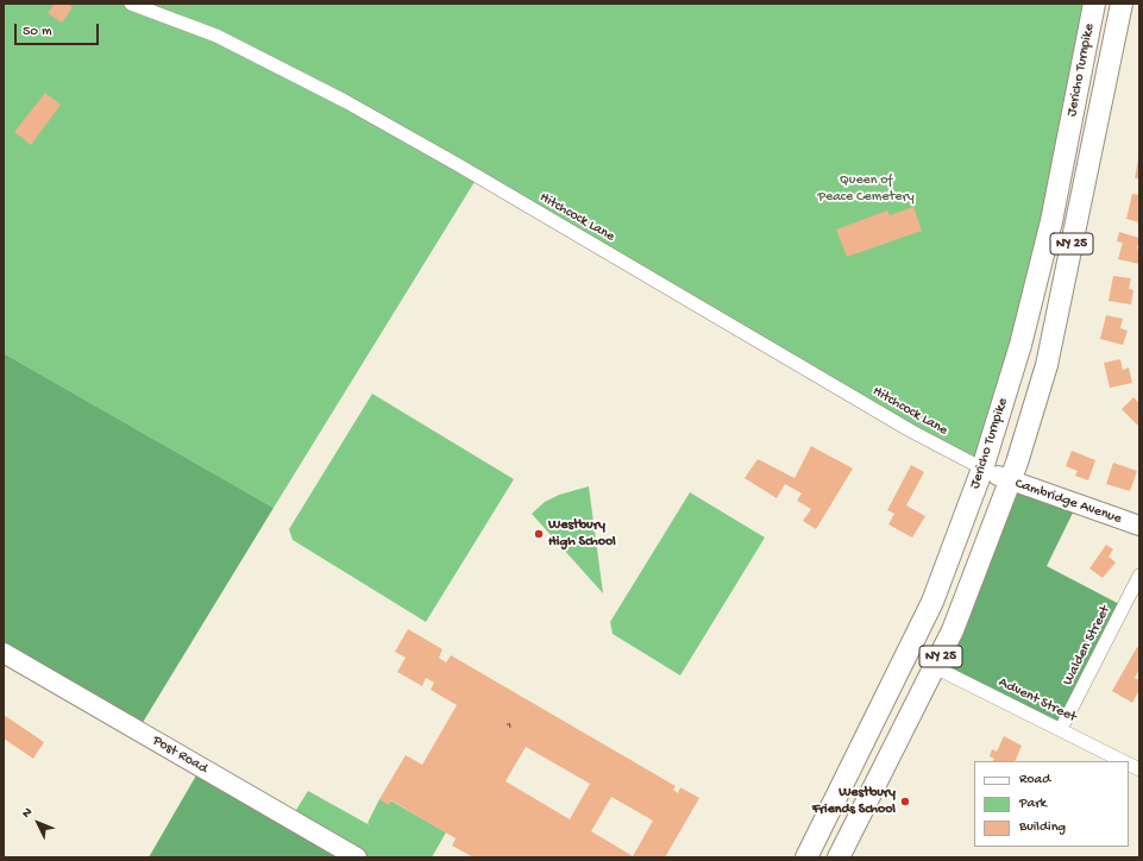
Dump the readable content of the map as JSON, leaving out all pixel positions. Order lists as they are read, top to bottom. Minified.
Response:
{"streets":{"main road":["Jericho Turnpike","NY 25","Cambridge Avenue","Post Road"],"street":["Hitchcock Lane","Walden Street","Advent Street"]},"crossings":[["Jericho Turnpike","Hitchcock Lane"],["Jericho Turnpike","Cambridge Avenue"],["Jericho Turnpike","Advent Street"],["Hitchcock Lane","Cambridge Avenue"],["Walden Street","Advent Street"]],"parks":["Queen of Peace Cemetery"],"places":["Westbury High School","Westbury Friends School"],"house_numbers":["1"],"legend":["Road","Park","Building"],"scale_bar":"50 m","north":"top left"}
